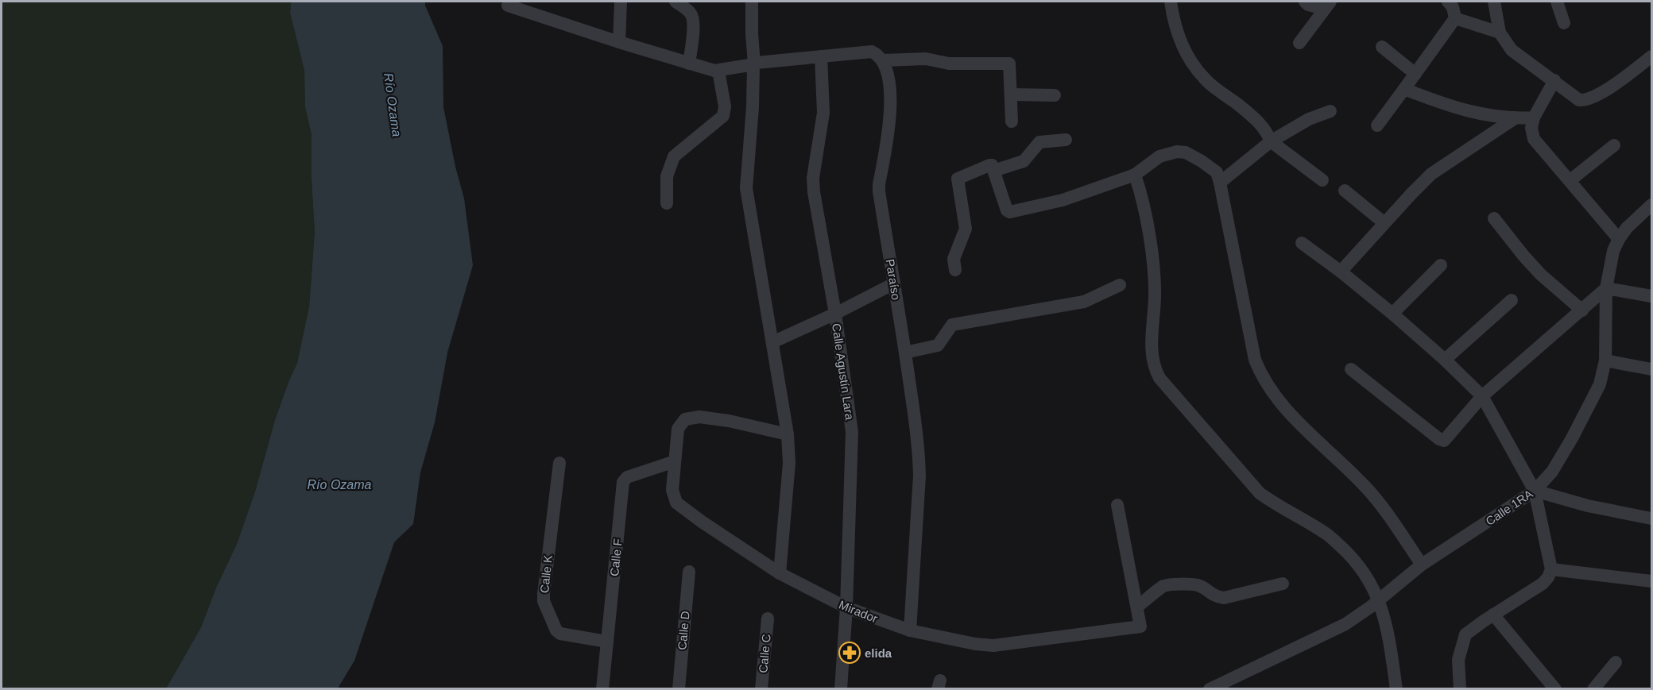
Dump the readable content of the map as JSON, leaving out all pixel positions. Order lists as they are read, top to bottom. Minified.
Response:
{"streets":{"street":["Paraíso","Calle Agustín Lara","Calle 1RA","Calle F","Calle K","Mirador","Calle D","Calle C"]},"crossings":[["Paraíso","Mirador"],["Calle Agustín Lara","Mirador"],["Calle F","Calle K"],["Calle F","Mirador"]],"water":["Río Ozama"],"places":{"pharmacy":["elida"]}}
